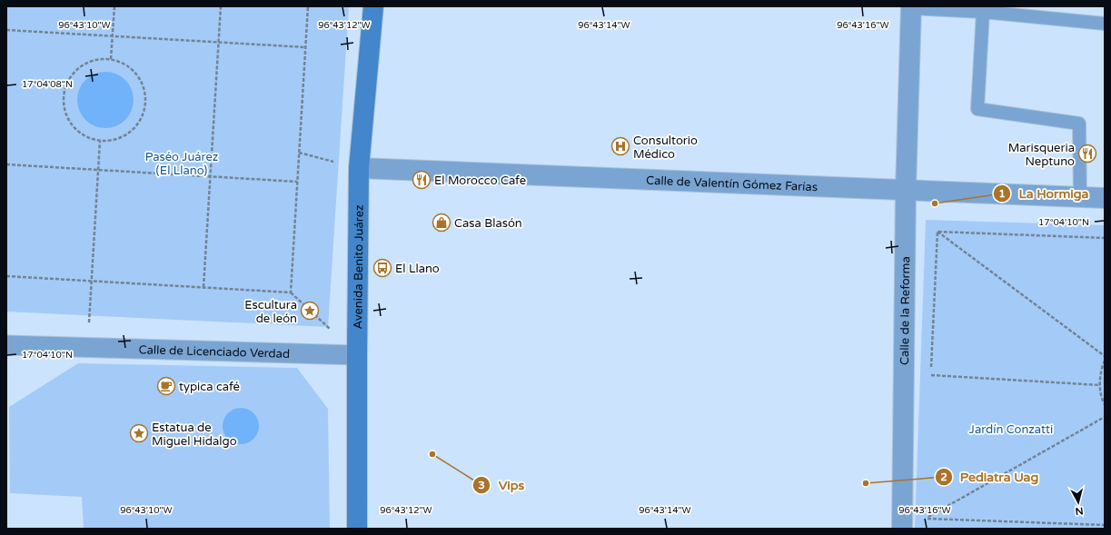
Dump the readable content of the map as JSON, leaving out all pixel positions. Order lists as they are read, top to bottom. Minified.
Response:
{"streets":{"main road":["Avenida Benito Juárez"],"street":["Calle de Valentín Gómez Farías","Calle de la Reforma","Calle de Licenciado Verdad"]},"crossings":[["Calle de Valentín Gómez Farías","Avenida Benito Juárez"],["Calle de Valentín Gómez Farías","Calle de la Reforma"],["Avenida Benito Juárez","Calle de Licenciado Verdad"]],"parks":["Paséo Juárez (El Llano)","Jardín Conzatti"],"places":{"hospital":["Consultorio Médico"],"restaurant":["Marisqueria Neptuno","El Morocco Cafe"],"other":["La Hormiga","Vips","Pediatra Uag"],"shop":["Casa Blasón"],"bus stop":["El Llano"],"place":["Escultura de león","Estatua de Miguel Hidalgo"],"cafe":["typica café"]},"north":"bottom","coordinates":["96°43'10\"W","96°43'12\"W","96°43'14\"W","96°43'16\"W","17°04'08\"N","17°04'10\"N"]}
